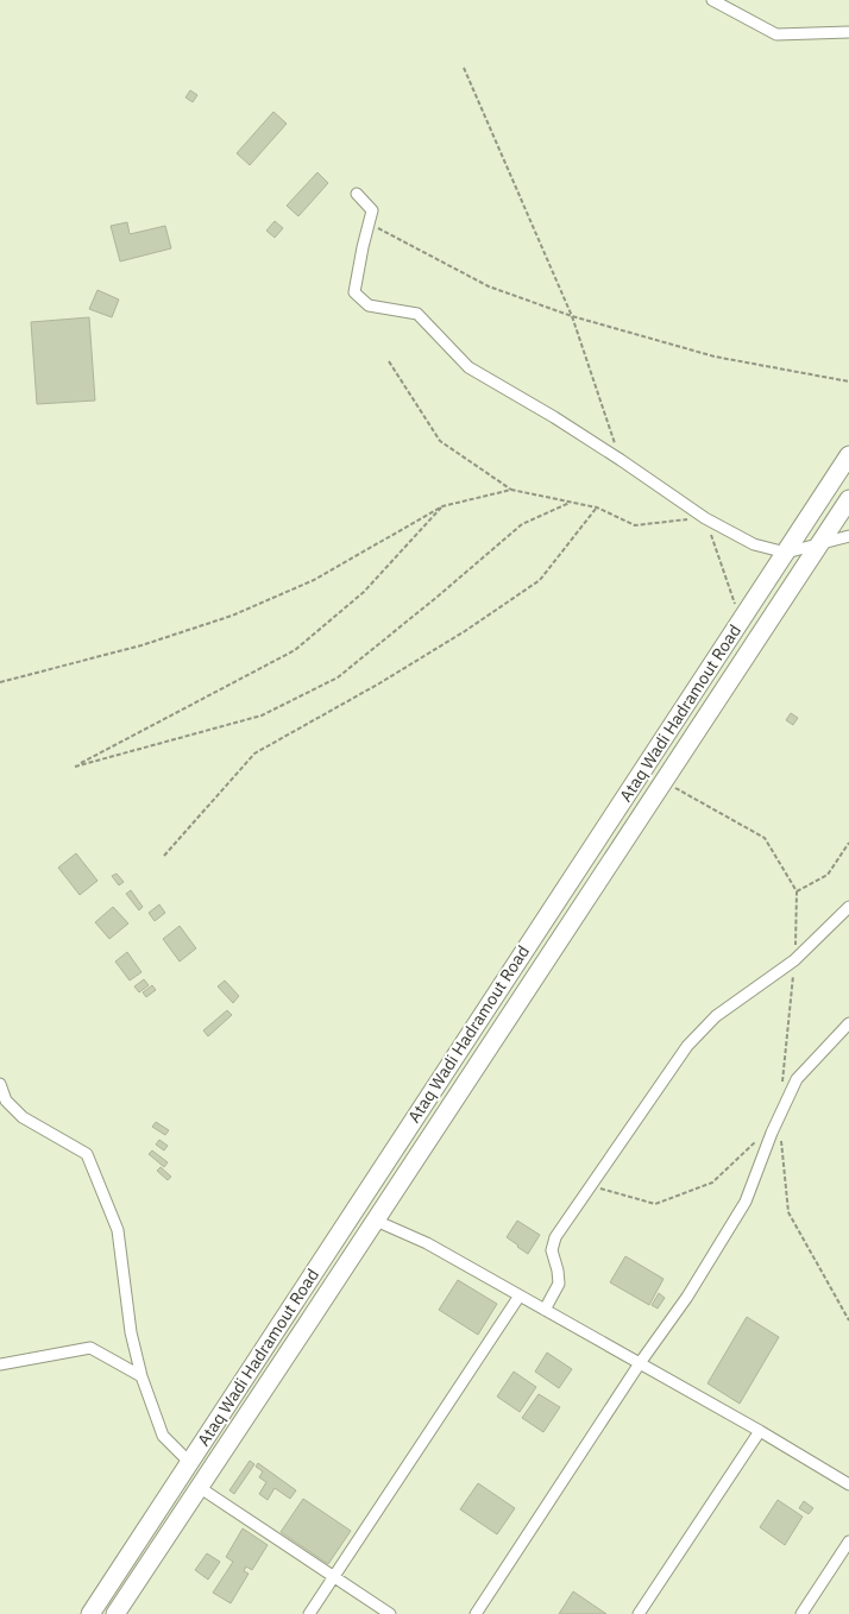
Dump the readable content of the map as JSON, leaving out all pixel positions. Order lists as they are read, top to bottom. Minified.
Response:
{"streets":{"main road":["Ataq Wadi Hadramout Road"]}}
